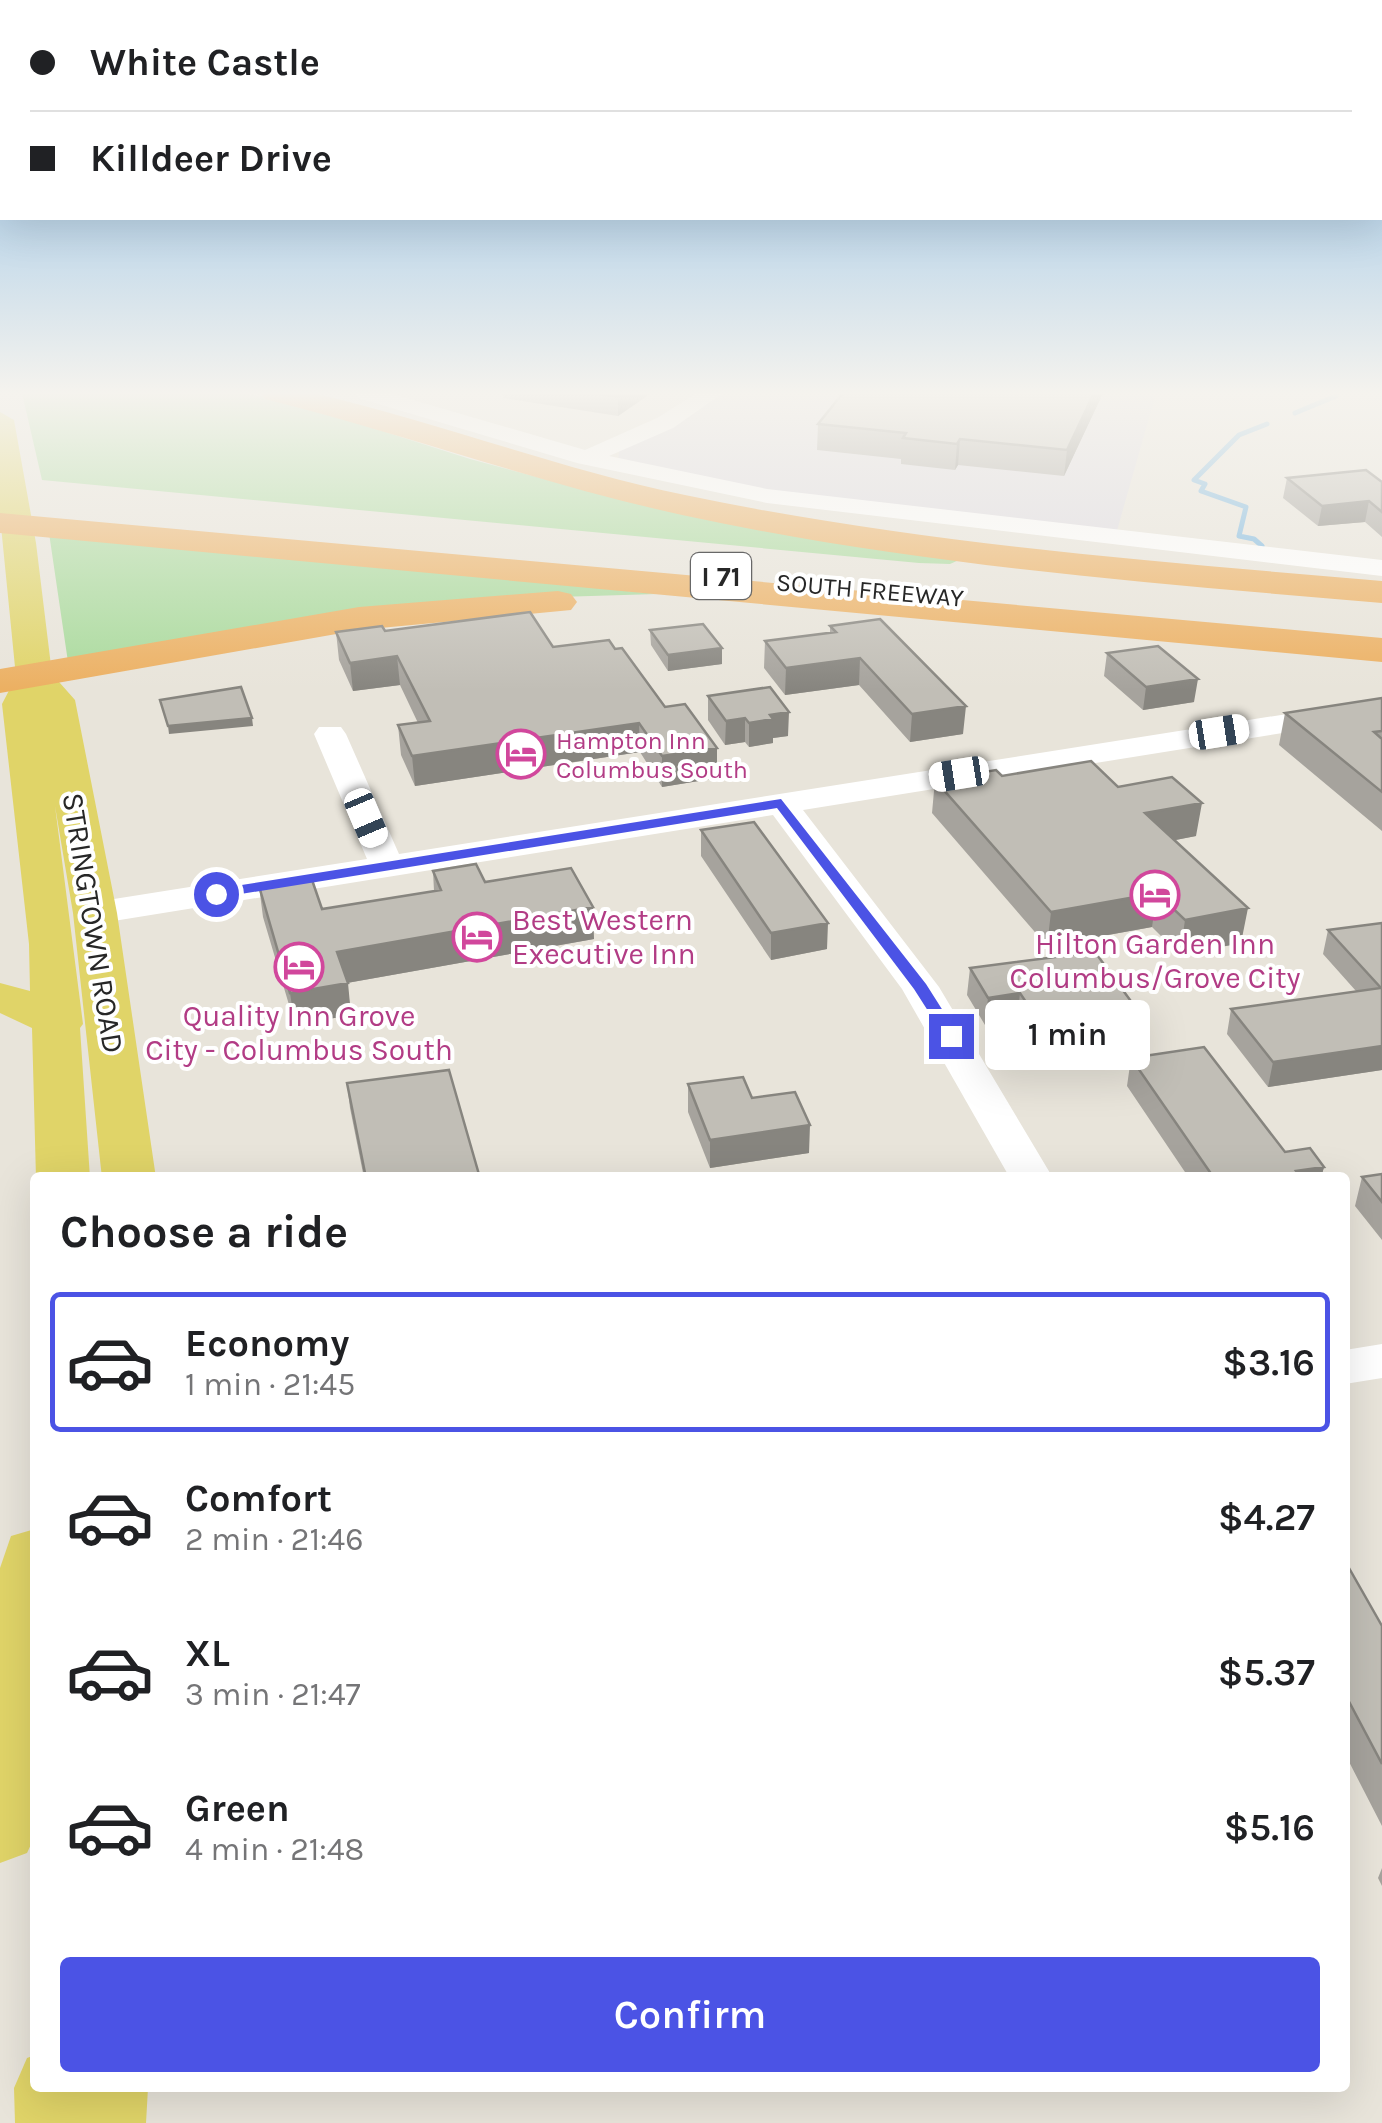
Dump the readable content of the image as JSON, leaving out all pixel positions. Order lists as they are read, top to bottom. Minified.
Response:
{"streets":{"highway":["I 71","SOUTH FREEWAY"],"main road":["STRINGTOWN ROAD"]},"crossings":[["I 71","SOUTH FREEWAY"],["I 71","STRINGTOWN ROAD"]],"places":{"hotel":["Hampton Inn Columbus South","Hilton Garden Inn Columbus/Grove City","Best Western Executive Inn","Quality Inn Grove City - Columbus South"]},"page":{"banner":["White Castle","Killdeer Drive"],"bubble":"1 min","heading":"Choose a ride","list":[{"name":"Economy","note":"1 min · 21:45","value":"$3.16"},{"name":"Comfort","note":"2 min · 21:46","value":"$4.27"},{"name":"XL","note":"3 min · 21:47","value":"$5.37"},{"name":"Green","note":"4 min · 21:48","value":"$5.16"}],"buttons":"Confirm"}}
